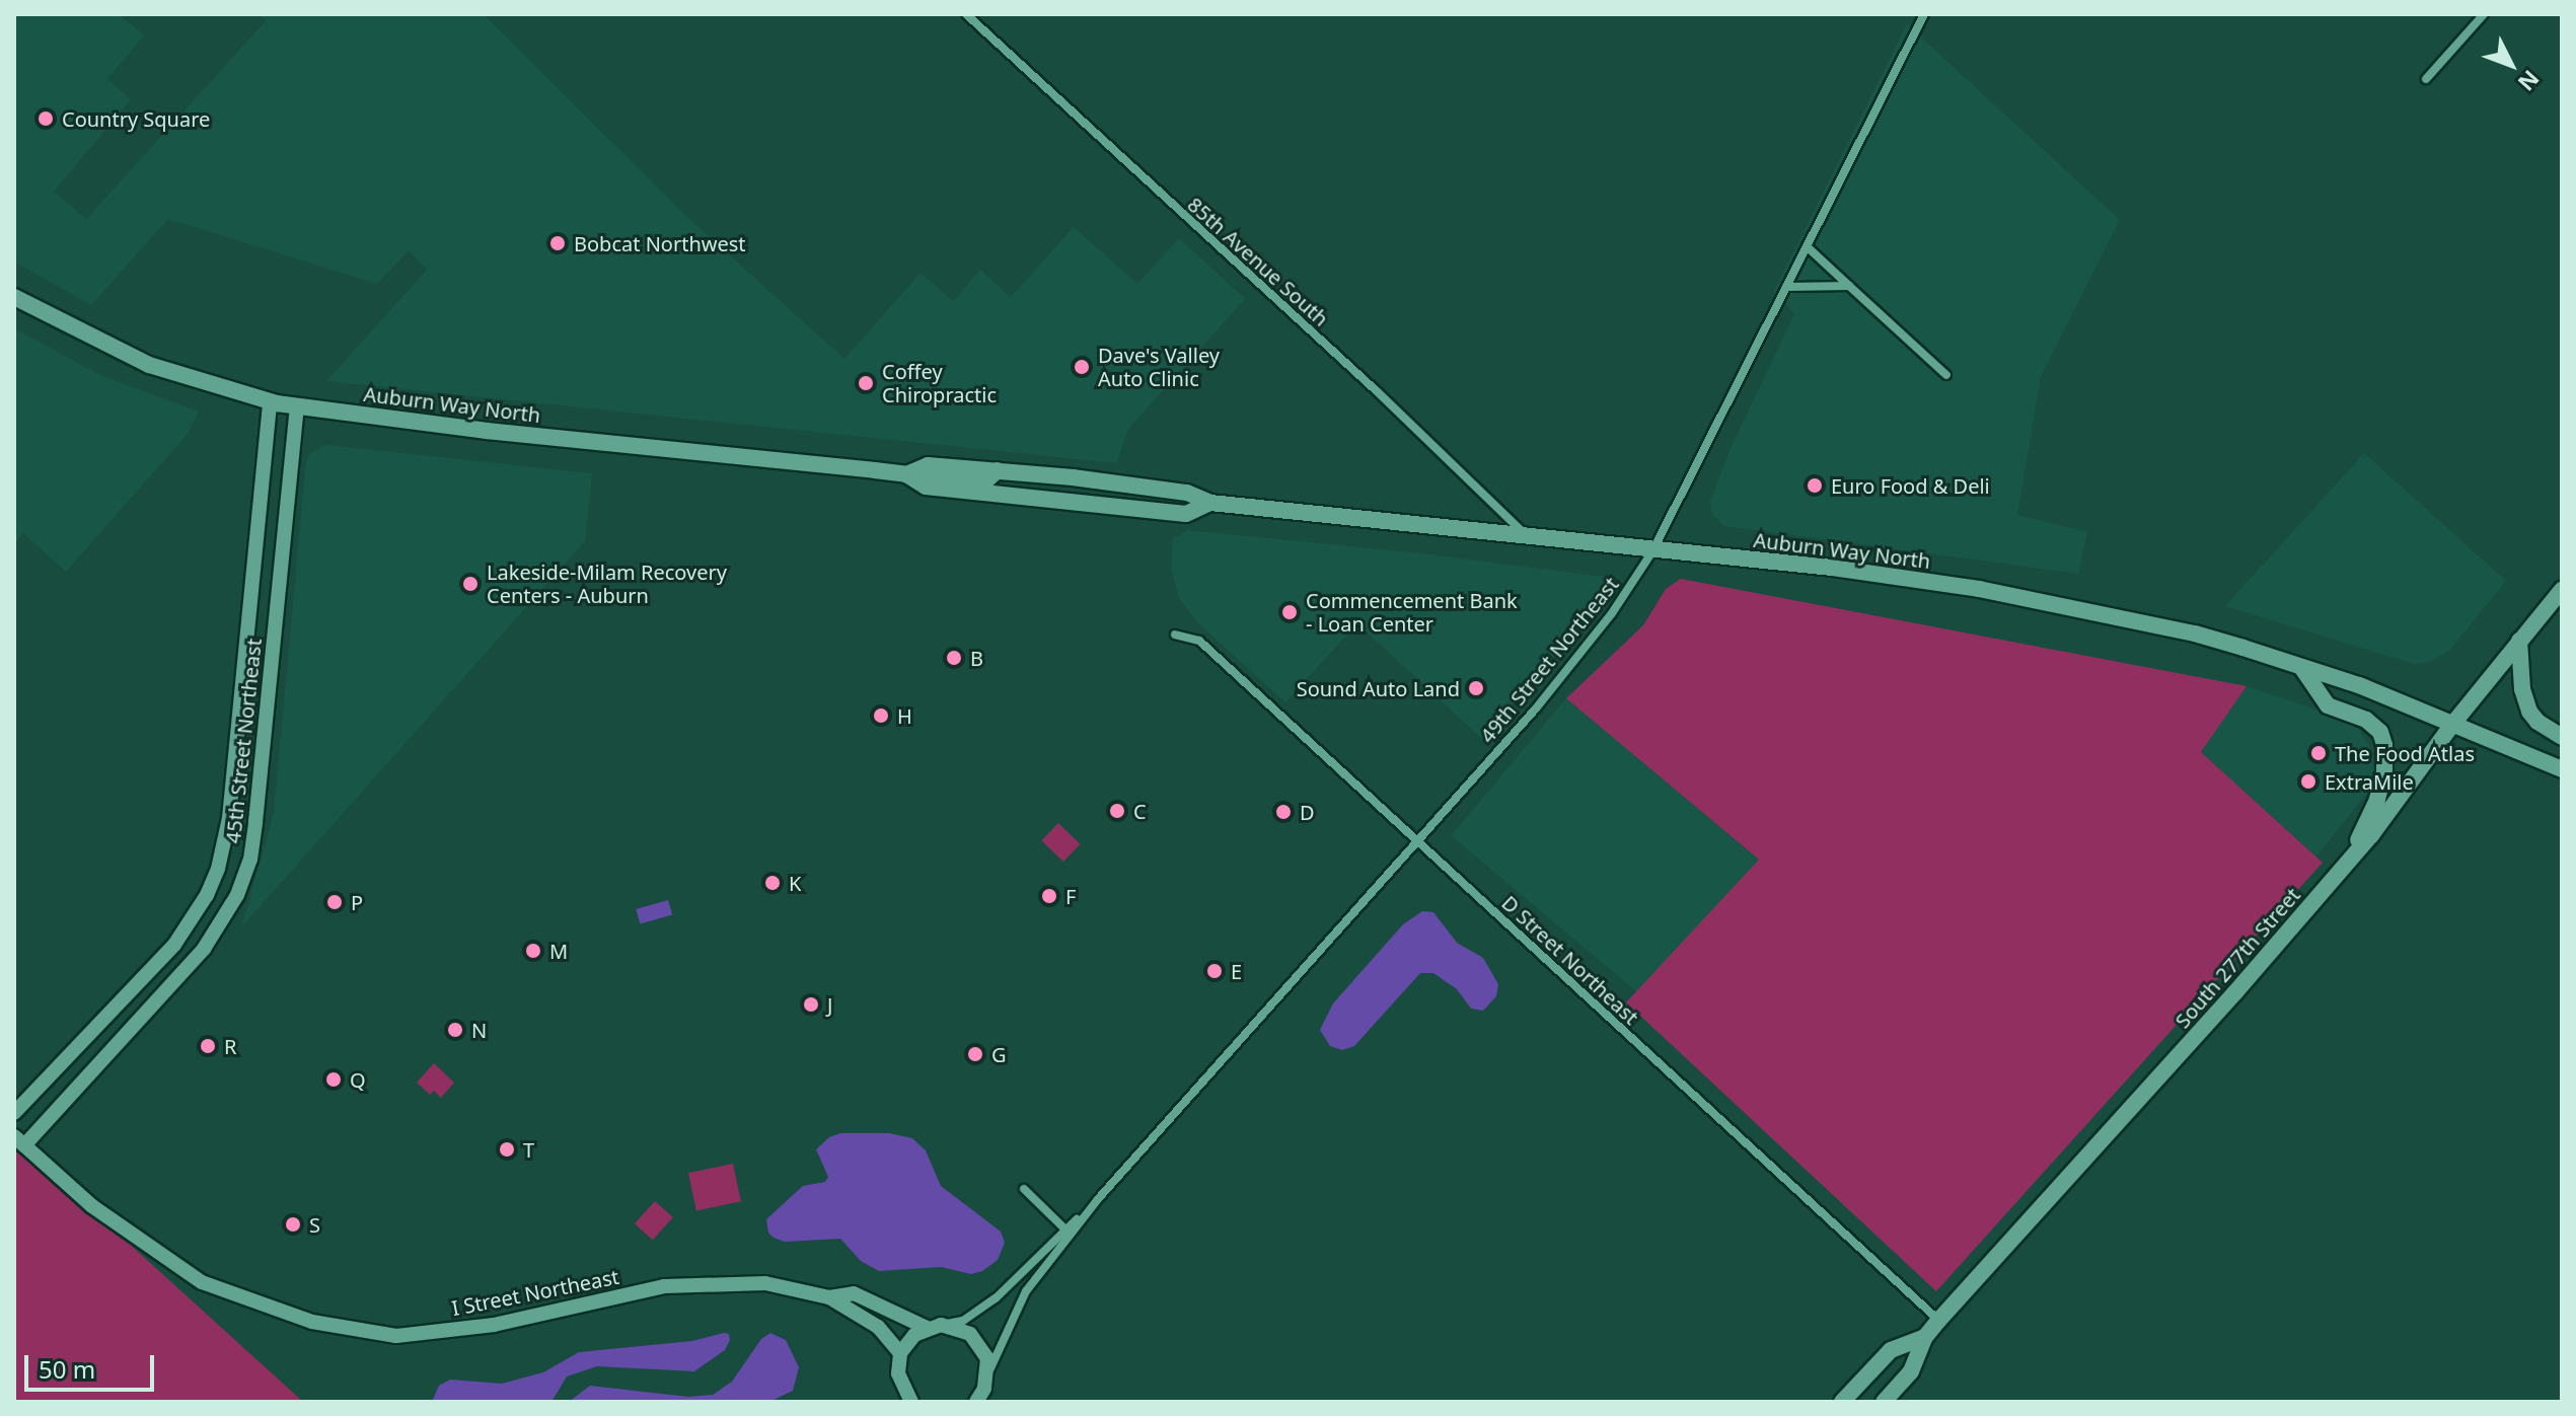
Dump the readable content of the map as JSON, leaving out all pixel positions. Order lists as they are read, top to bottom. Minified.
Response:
{"streets":{"main road":["Auburn Way North","South 277th Street"],"street":["85th Avenue South","49th Street Northeast","45th Street Northeast","D Street Northeast","I Street Northeast"]},"crossings":[["85th Avenue South","Auburn Way North"],["Auburn Way North","49th Street Northeast"],["Auburn Way North","45th Street Northeast"],["Auburn Way North","South 277th Street"],["49th Street Northeast","D Street Northeast"],["49th Street Northeast","I Street Northeast"],["45th Street Northeast","I Street Northeast"],["South 277th Street","D Street Northeast"]],"places":["Country Square","Bobcat Northwest","Dave's Valley Auto Clinic","Coffey Chiropractic","Euro Food & Deli","Lakeside-Milam Recovery Centers - Auburn","Commencement Bank - Loan Center","B","Sound Auto Land","H","The Food Atlas","ExtraMile","C","D","K","F","P","M","E","J","N","R","G","Q","T","S"],"scale_bar":"50 m","north":"bottom right"}
